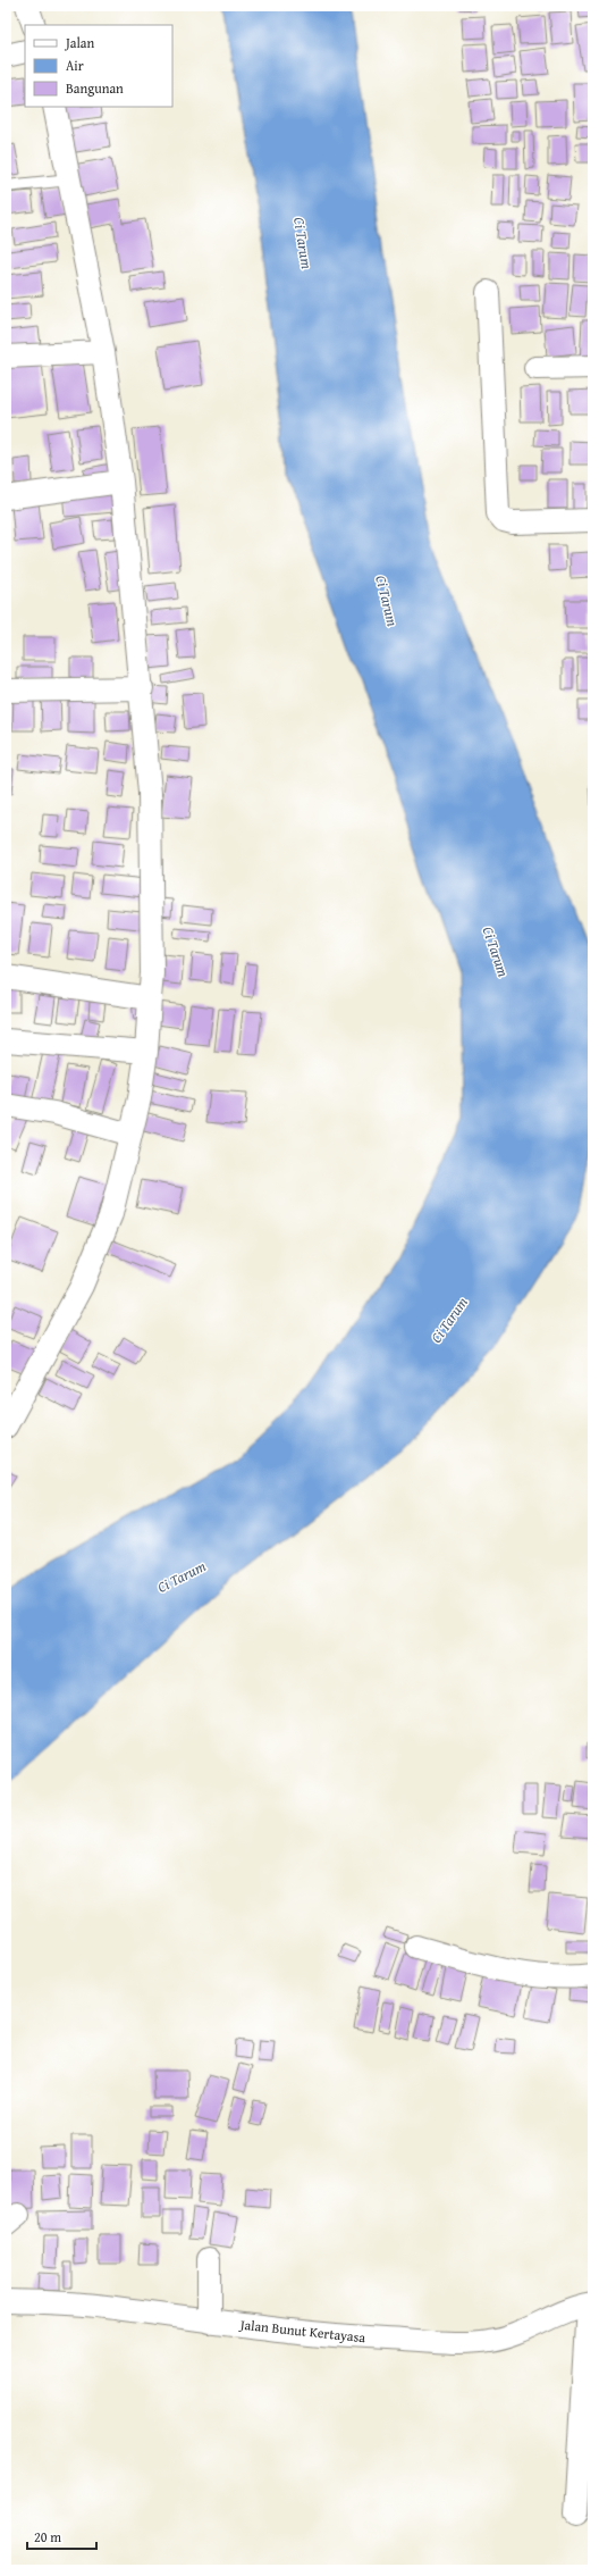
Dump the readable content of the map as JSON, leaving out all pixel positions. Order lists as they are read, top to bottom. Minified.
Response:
{"streets":{"street":["Jalan Bunut Kertayasa"]},"water":["Ci Tarum"],"legend":["Jalan","Air","Bangunan"],"scale_bar":"20 m"}
